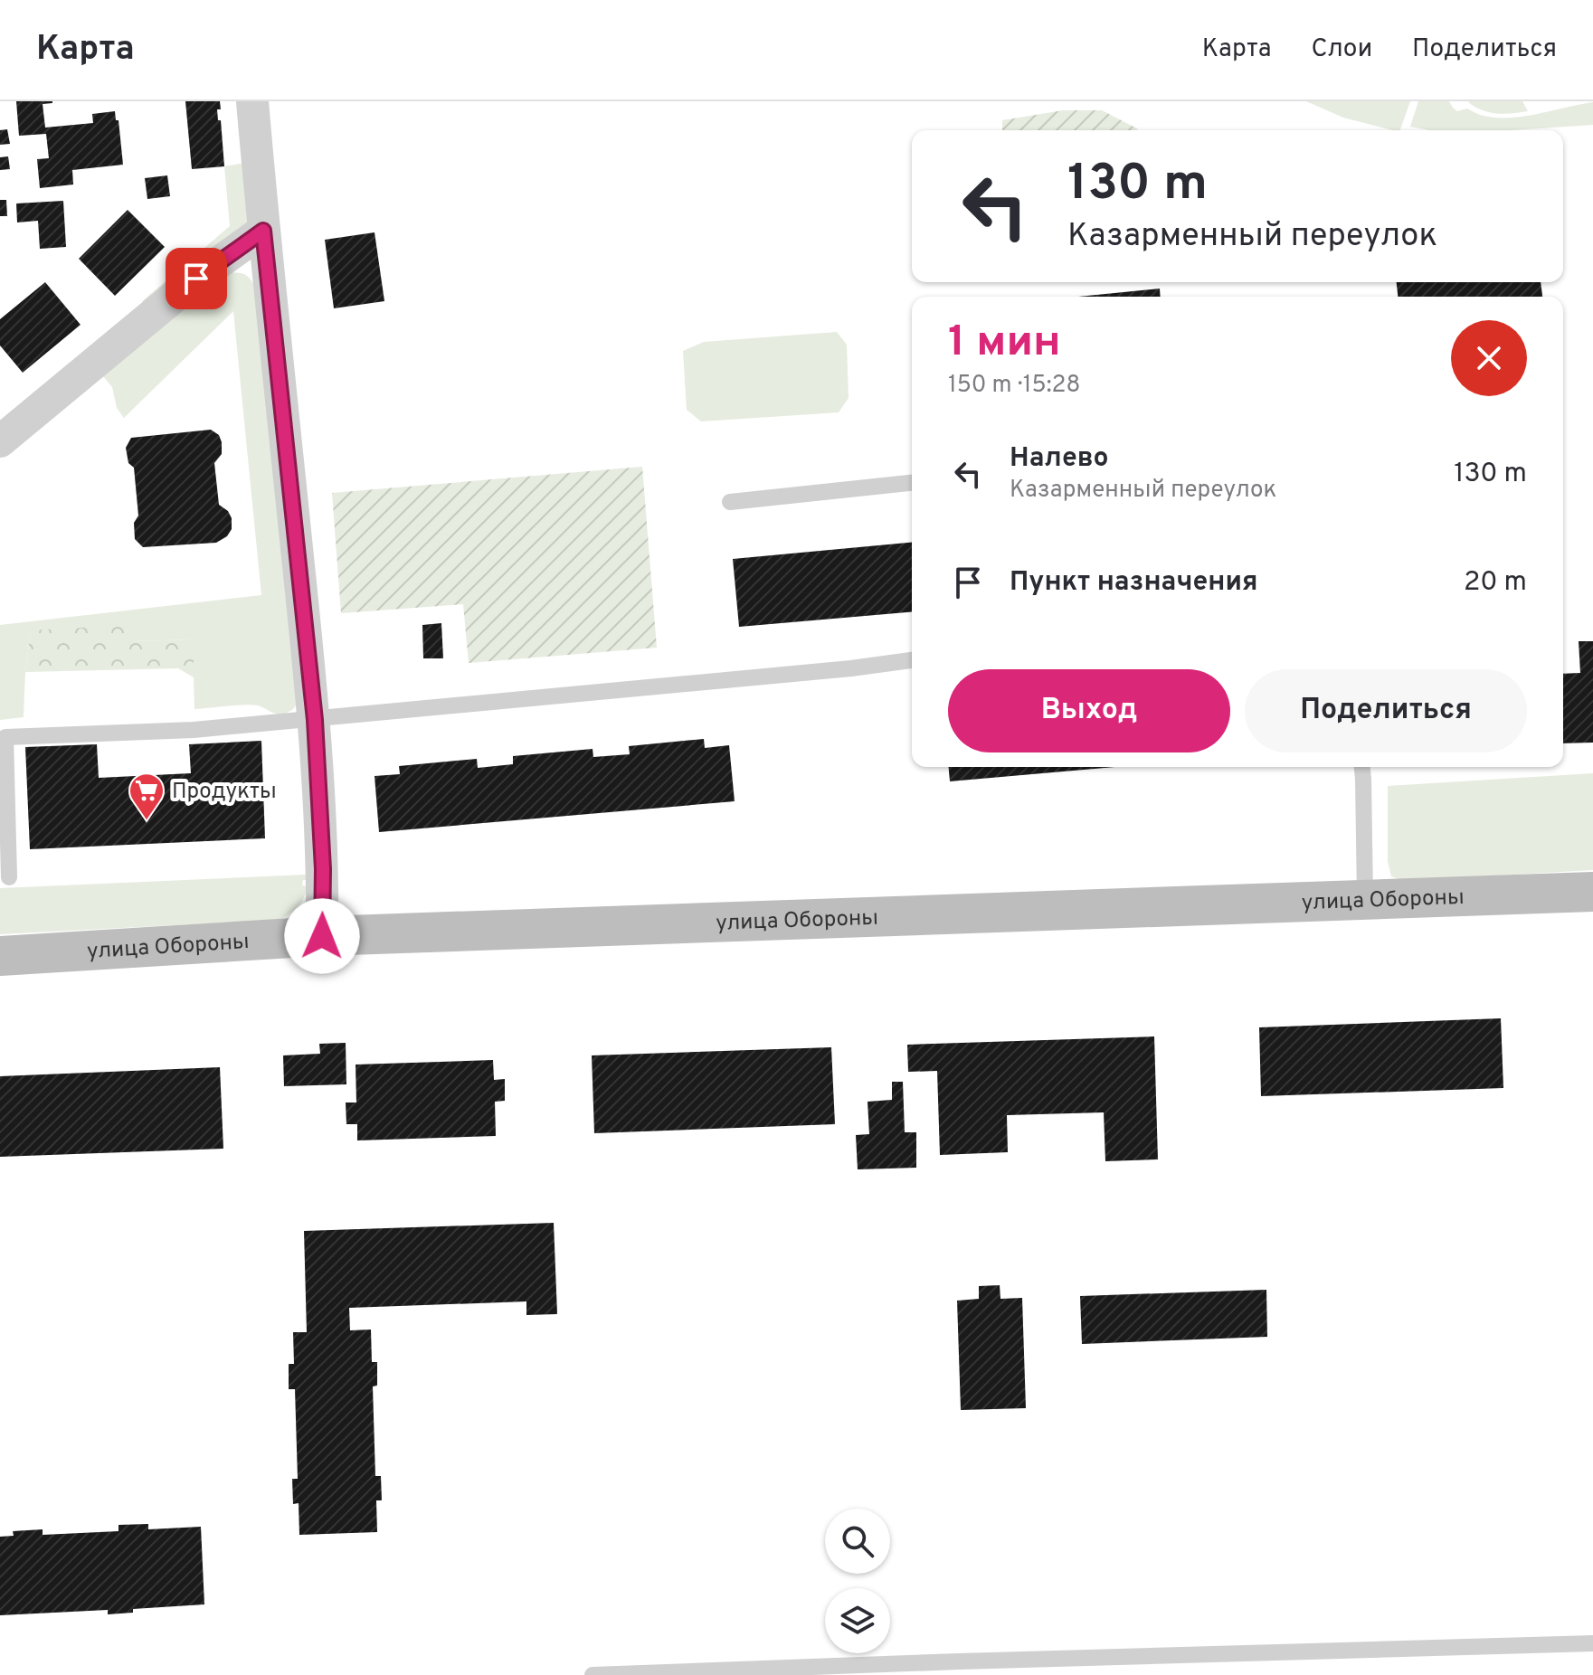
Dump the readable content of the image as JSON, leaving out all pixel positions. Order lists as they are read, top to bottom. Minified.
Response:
{"streets":{"street":["улица Обороны"]},"places":{"supermarket":["Продукты"]},"page":{"header":"Карта","nav":["Карта","Слои","Поделиться"],"turn":["130 m","Казарменный переулок"],"heading":["1 мин","150 m · 15:28"],"list":[{"name":"Налево","note":"Казарменный переулок","value":"130 m"},{"name":"Пункт назначения","value":"20 m"}],"buttons":["Выход","Поделиться"]}}
